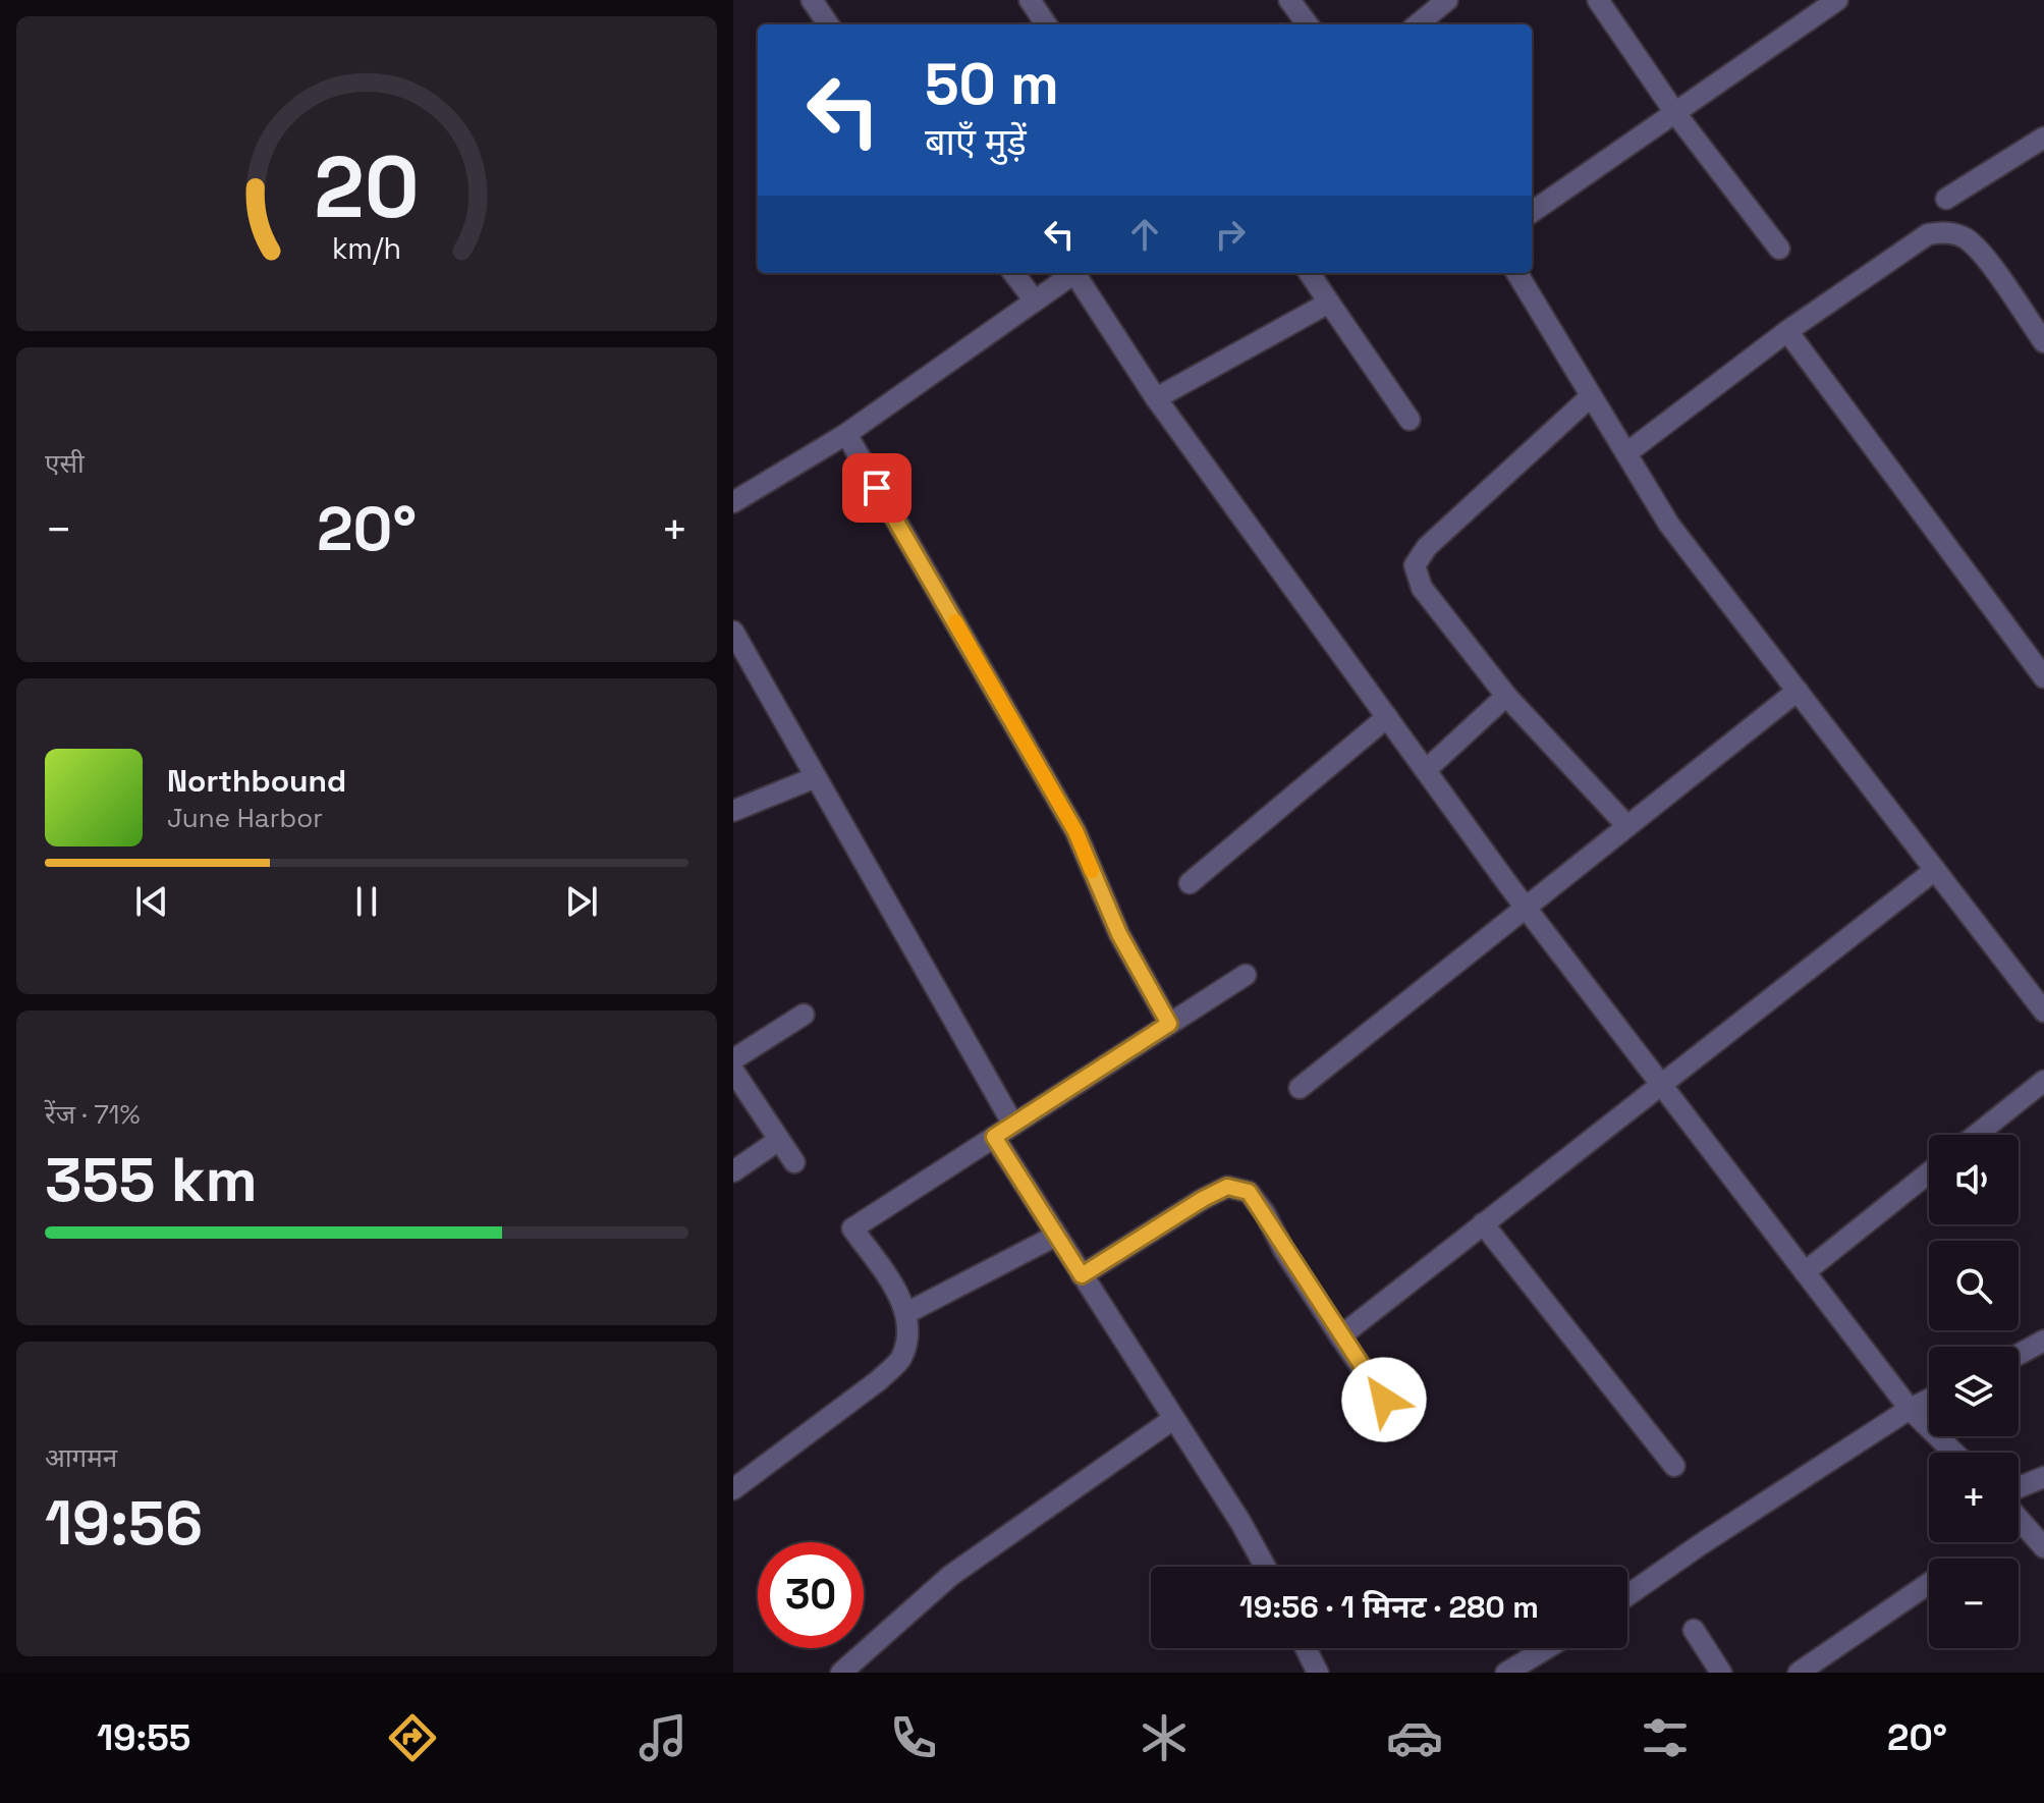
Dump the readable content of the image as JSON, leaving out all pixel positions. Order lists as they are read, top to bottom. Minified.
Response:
{"page":{"turn":["50 m","बाएँ मुड़ें"],"tile":["एसी",["रेंज · 71%","355 km"],["आगमन","19:56"]],"heat":["−","20°","+"],"song":["Northbound","June Harbor"],"map_buttons":["+","−"],"limit":"30","trip":"19:56 · 1 मिनट · 280 m","tabs":["19:55","20°"],"gauge":["20","km/h"]}}
